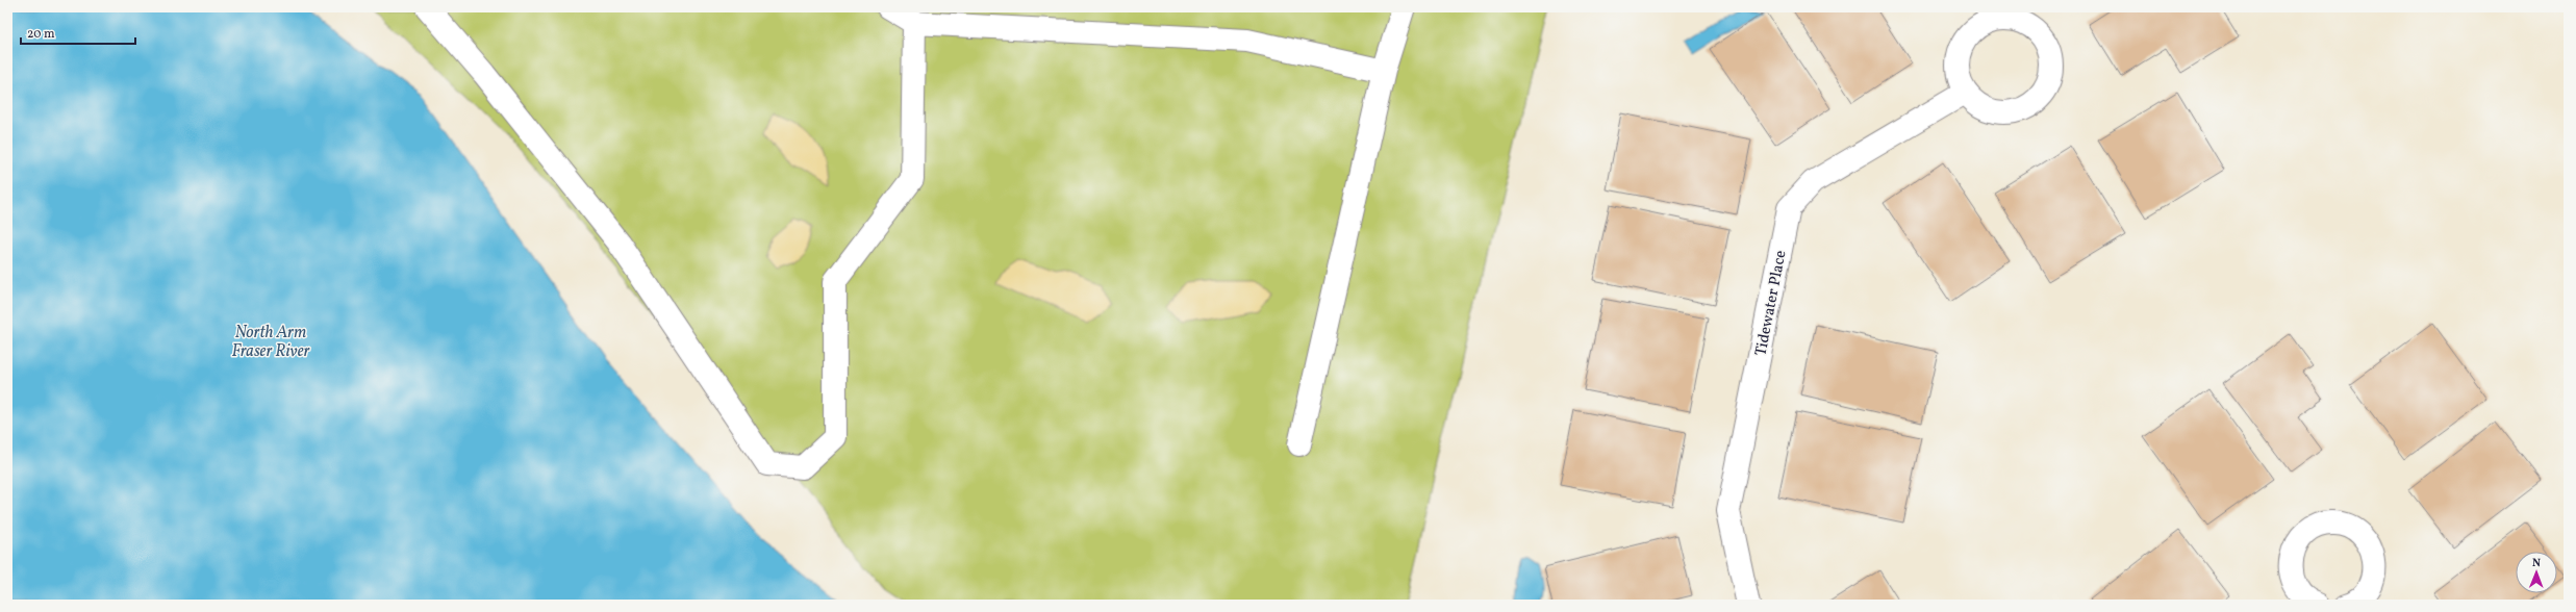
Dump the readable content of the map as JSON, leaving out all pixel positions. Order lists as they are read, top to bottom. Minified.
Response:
{"streets":{"street":["Tidewater Place"]},"water":["North Arm Fraser River"],"scale_bar":"20 m","north":"top"}
